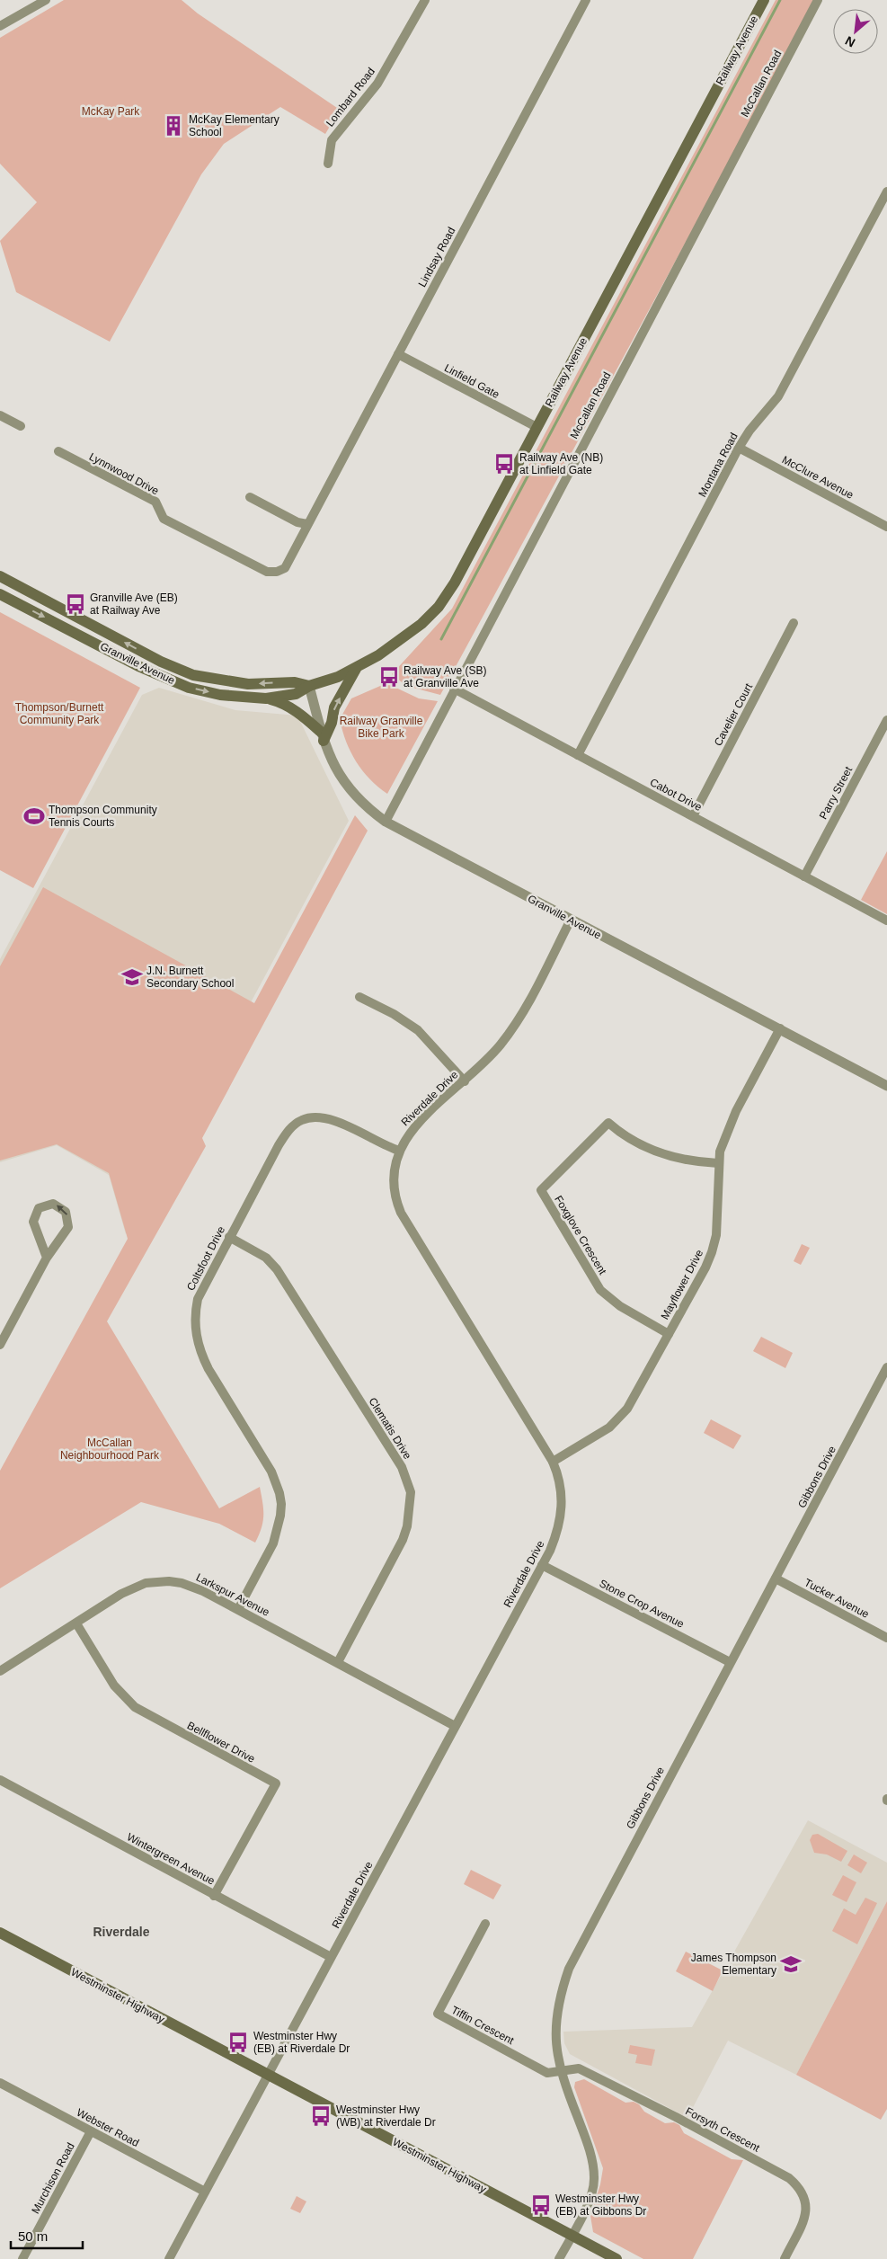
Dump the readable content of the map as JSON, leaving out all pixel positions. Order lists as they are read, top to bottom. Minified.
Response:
{"streets":{"main road":["Railway Avenue","Granville Avenue","Westminster Highway"],"street":["McCallan Road","Lombard Road","Lindsay Road","Linfield Gate","Montana Road","Lynnwood Drive","McClure Avenue","Cavelier Court","Parry Street","Cabot Drive","Riverdale Drive","Foxglove Crescent","Coltsfoot Drive","Mayflower Drive","Clematis Drive","Gibbons Drive","Larkspur Avenue","Tucker Avenue","Stone Crop Avenue","Bellflower Drive","Wintergreen Avenue","Tiffin Crescent","Webster Road","Forsyth Crescent","Murchison Road"]},"crossings":[["Railway Avenue","Linfield Gate"],["Railway Avenue","Granville Avenue"],["McCallan Road","Granville Avenue"],["McCallan Road","Cabot Drive"],["Lindsay Road","Linfield Gate"],["Lindsay Road","Lynnwood Drive"],["Montana Road","McClure Avenue"],["Montana Road","Cabot Drive"],["Granville Avenue","Riverdale Drive"],["Granville Avenue","Mayflower Drive"],["Cavelier Court","Cabot Drive"],["Parry Street","Cabot Drive"],["Riverdale Drive","Coltsfoot Drive"],["Riverdale Drive","Mayflower Drive"],["Riverdale Drive","Larkspur Avenue"],["Riverdale Drive","Stone Crop Avenue"],["Riverdale Drive","Wintergreen Avenue"],["Riverdale Drive","Westminster Highway"],["Riverdale Drive","Webster Road"],["Foxglove Crescent","Mayflower Drive"],["Coltsfoot Drive","Clematis Drive"],["Coltsfoot Drive","Larkspur Avenue"],["Clematis Drive","Larkspur Avenue"],["Gibbons Drive","Tucker Avenue"],["Gibbons Drive","Stone Crop Avenue"],["Gibbons Drive","Westminster Highway"],["Gibbons Drive","Tiffin Crescent"],["Gibbons Drive","Forsyth Crescent"],["Larkspur Avenue","Bellflower Drive"],["Bellflower Drive","Wintergreen Avenue"],["Tiffin Crescent","Forsyth Crescent"],["Webster Road","Murchison Road"]],"districts":["Riverdale"],"parks":["McKay Park","Thompson/Burnett Community Park","Railway Granville Bike Park","McCallan Neighbourhood Park"],"places":{"building":["McKay Elementary School"],"bus stop":["Railway Ave (NB) at Linfield Gate","Granville Ave (EB) at Railway Ave","Railway Ave (SB) at Granville Ave","Westminster Hwy (EB) at Riverdale Dr","Westminster Hwy (WB) at Riverdale Dr","Westminster Hwy (EB) at Gibbons Dr"],"sports":["Thompson Community Tennis Courts"],"school or university":["J.N. Burnett Secondary School","James Thompson Elementary"]},"scale_bar":"50 m","north":"bottom left"}
